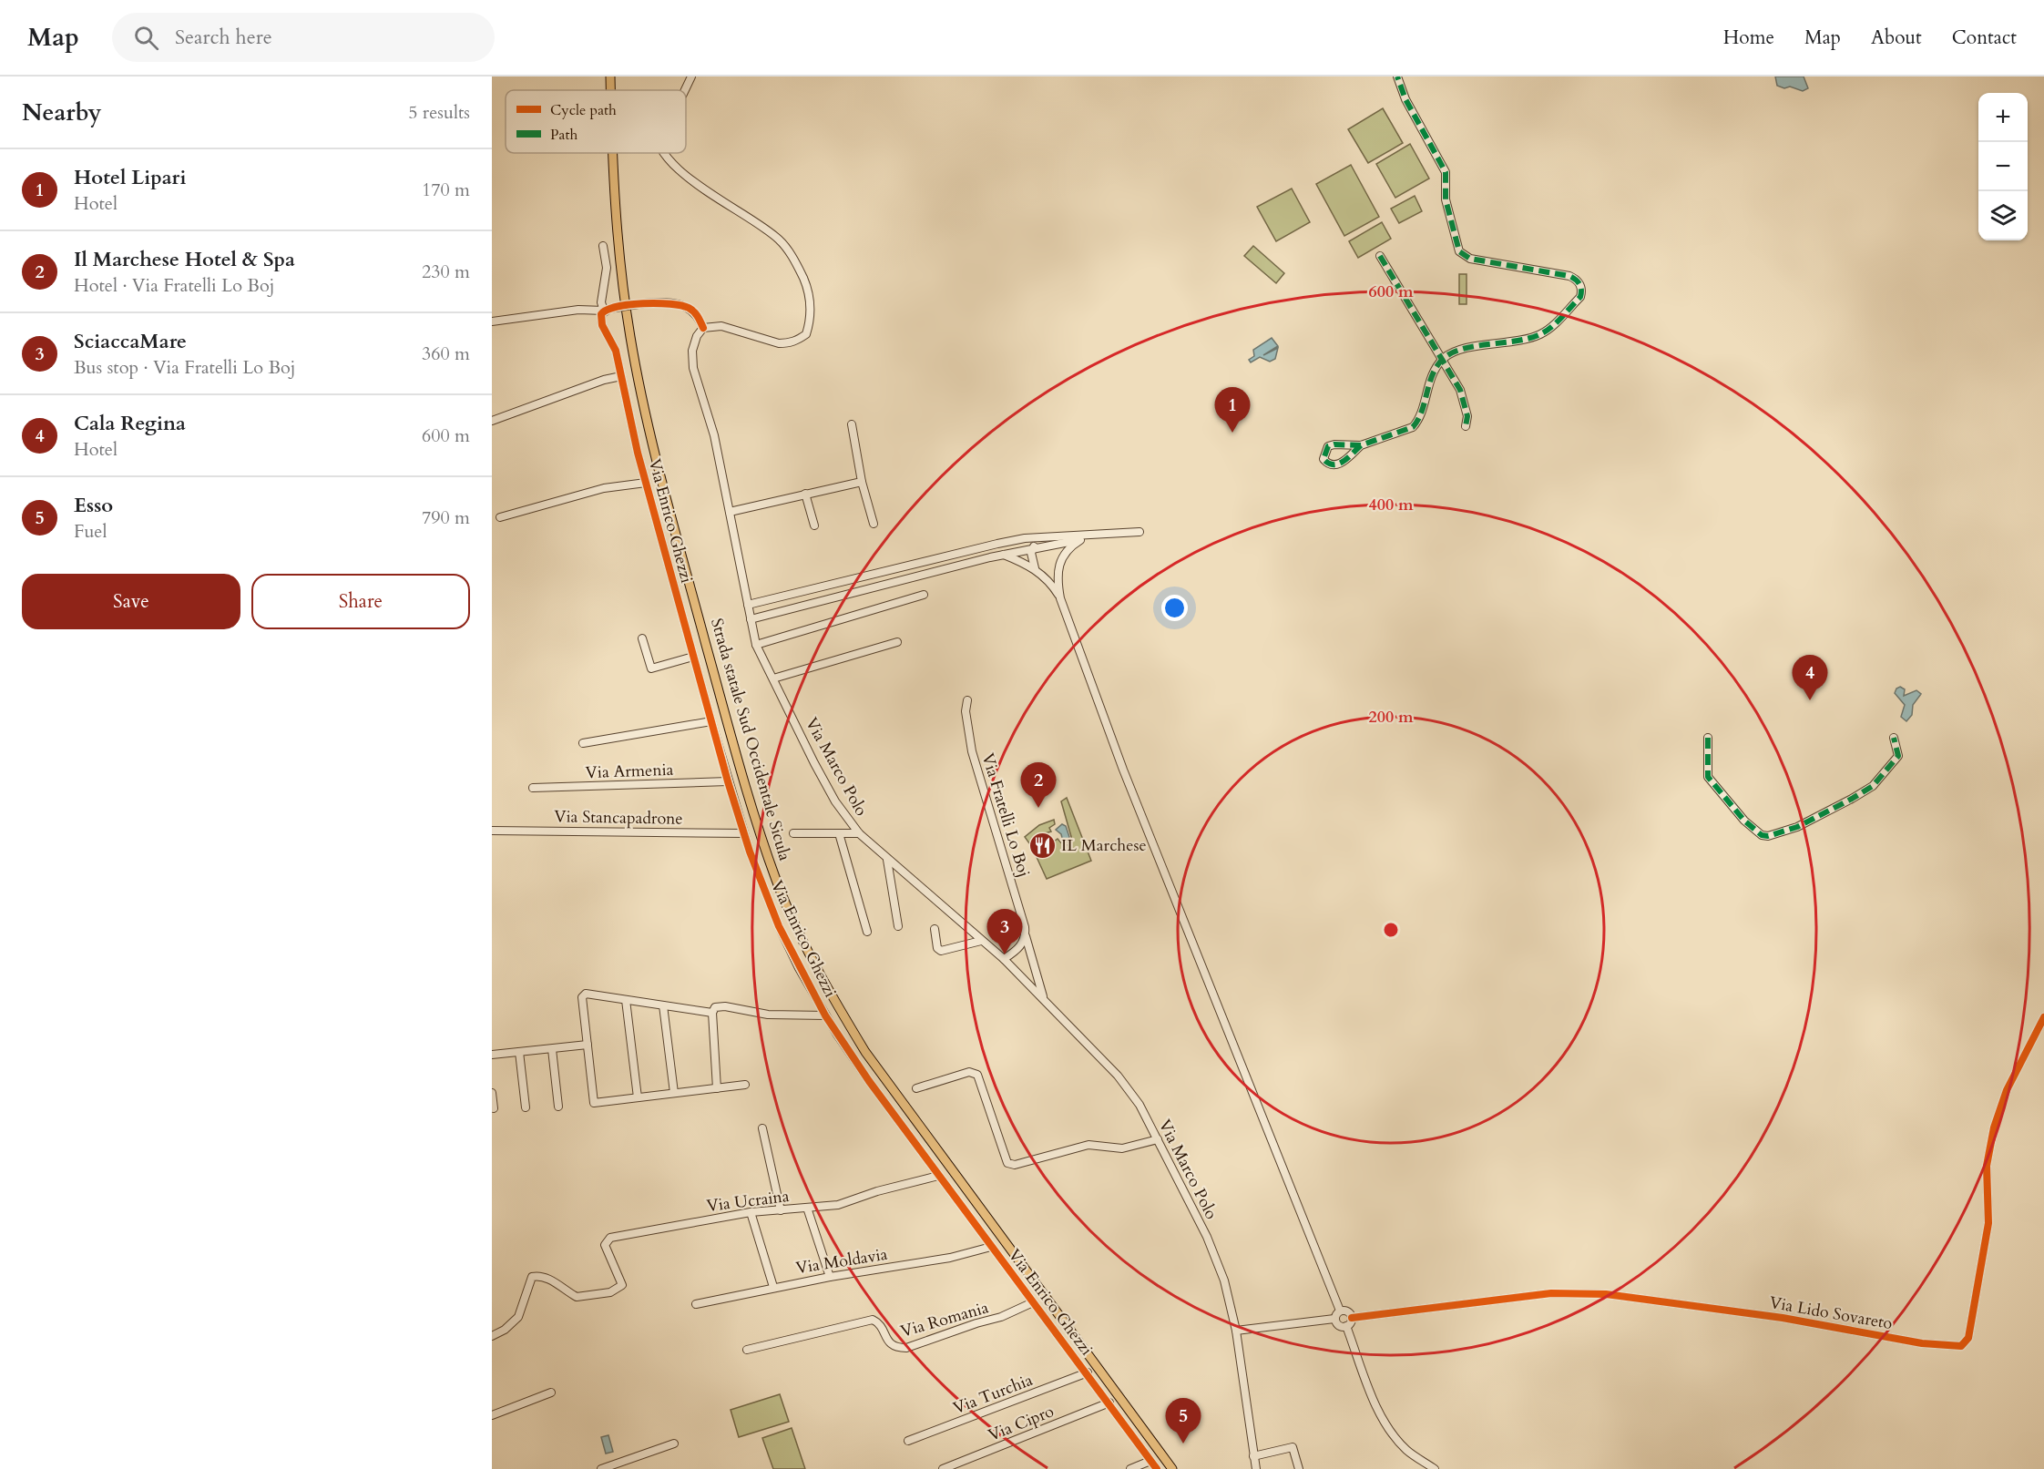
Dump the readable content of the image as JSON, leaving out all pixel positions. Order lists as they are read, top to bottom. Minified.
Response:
{"streets":{"main road":["Strada statale Sud Occidentale Sicula"],"street":["Via Enrico Ghezzi","Via Marco Polo","Via Armenia","Via Fratelli Lo Boj","Via Stancapadrone","Via Ucraina","Via Moldavia","Via Lido Sovareto","Via Romania","Via Turchia","Via Cipro"]},"crossings":[["Via Enrico Ghezzi","Via Armenia"],["Via Enrico Ghezzi","Via Stancapadrone"],["Via Enrico Ghezzi","Via Ucraina"],["Via Enrico Ghezzi","Via Moldavia"],["Via Enrico Ghezzi","Via Romania"],["Via Enrico Ghezzi","Via Turchia"],["Via Enrico Ghezzi","Via Cipro"],["Via Marco Polo","Via Fratelli Lo Boj"]],"places":{"restaurant":["IL Marchese"]},"legend":["Cycle path","Path"],"page":{"header":"Map","search":"Search here","nav":["Home","Map","About","Contact"],"heading":["Nearby","5 results"],"map_buttons":["+","−"],"list":[{"mark":"1","name":"Hotel Lipari","note":"Hotel","value":"170 m"},{"mark":"2","name":"Il Marchese Hotel & Spa","note":"Hotel · Via Fratelli Lo Boj","value":"230 m"},{"mark":"3","name":"SciaccaMare","note":"Bus stop · Via Fratelli Lo Boj","value":"360 m"},{"mark":"4","name":"Cala Regina","note":"Hotel","value":"600 m"},{"mark":"5","name":"Esso","note":"Fuel","value":"790 m"}],"pins":["1","4","2","3","5"],"buttons":["Save","Share"]},"rings":["600 m","400 m","200 m"]}
